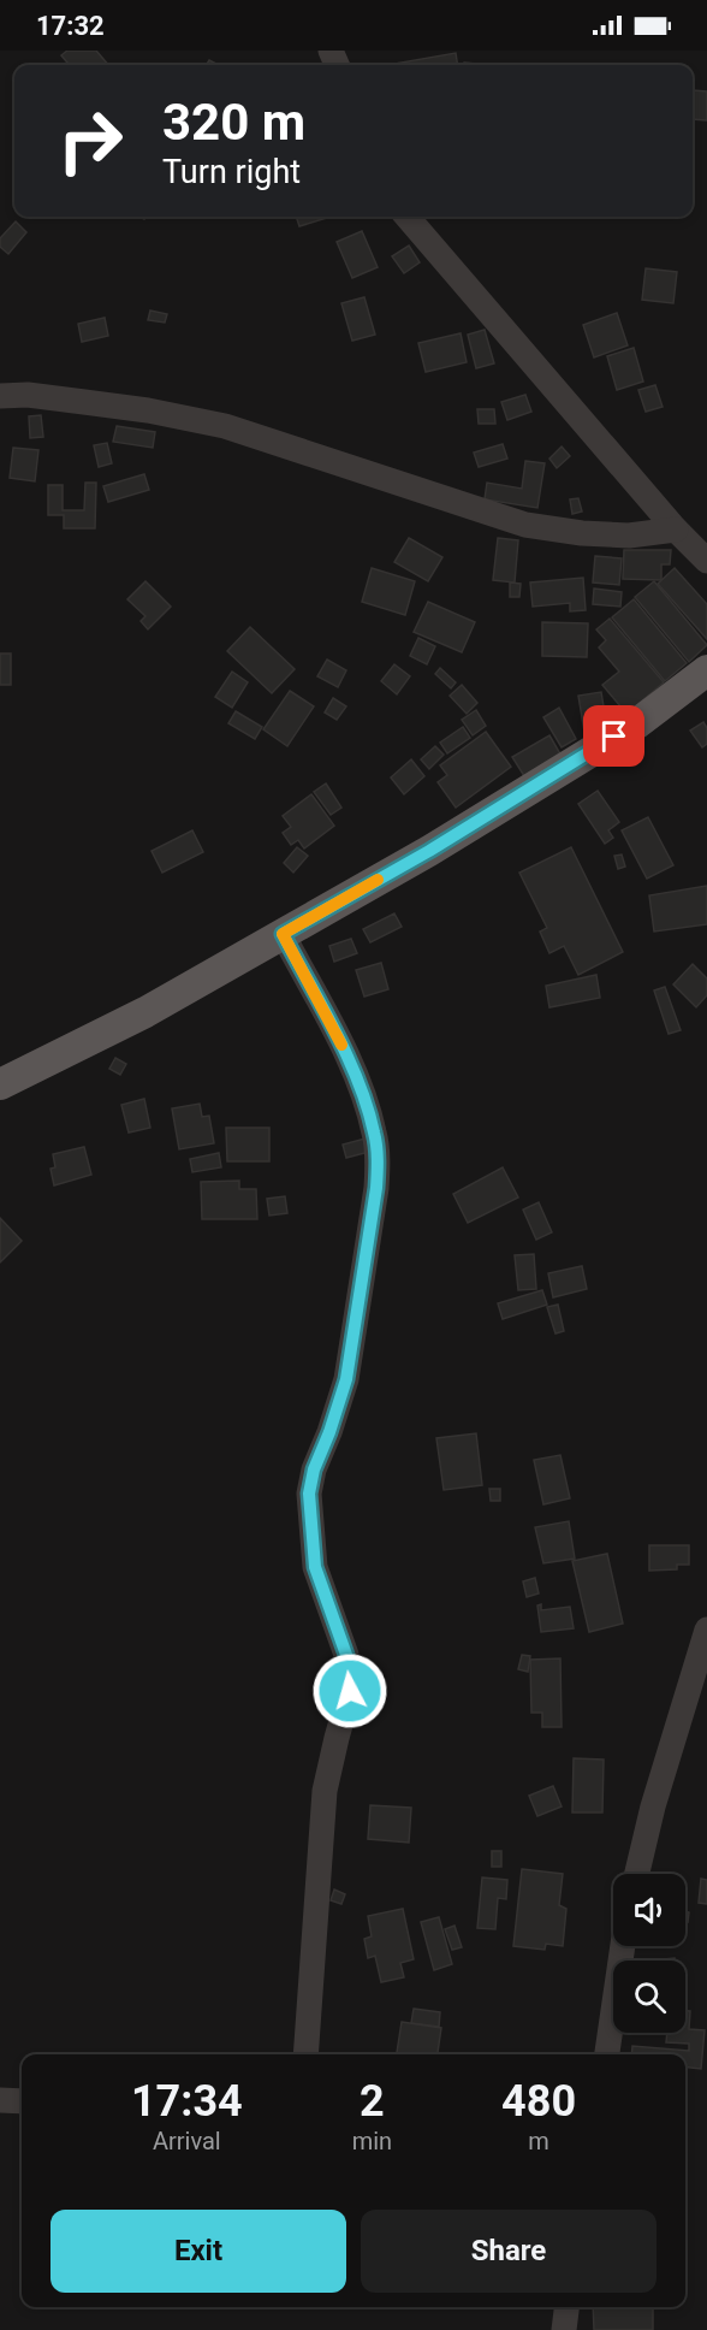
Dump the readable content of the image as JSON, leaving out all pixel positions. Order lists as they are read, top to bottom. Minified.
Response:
{"page":{"status":"17:32","turn":["320 m","Turn right"],"eta":["17:34","Arrival","2","min","480","m"],"buttons":["Exit","Share"]}}
